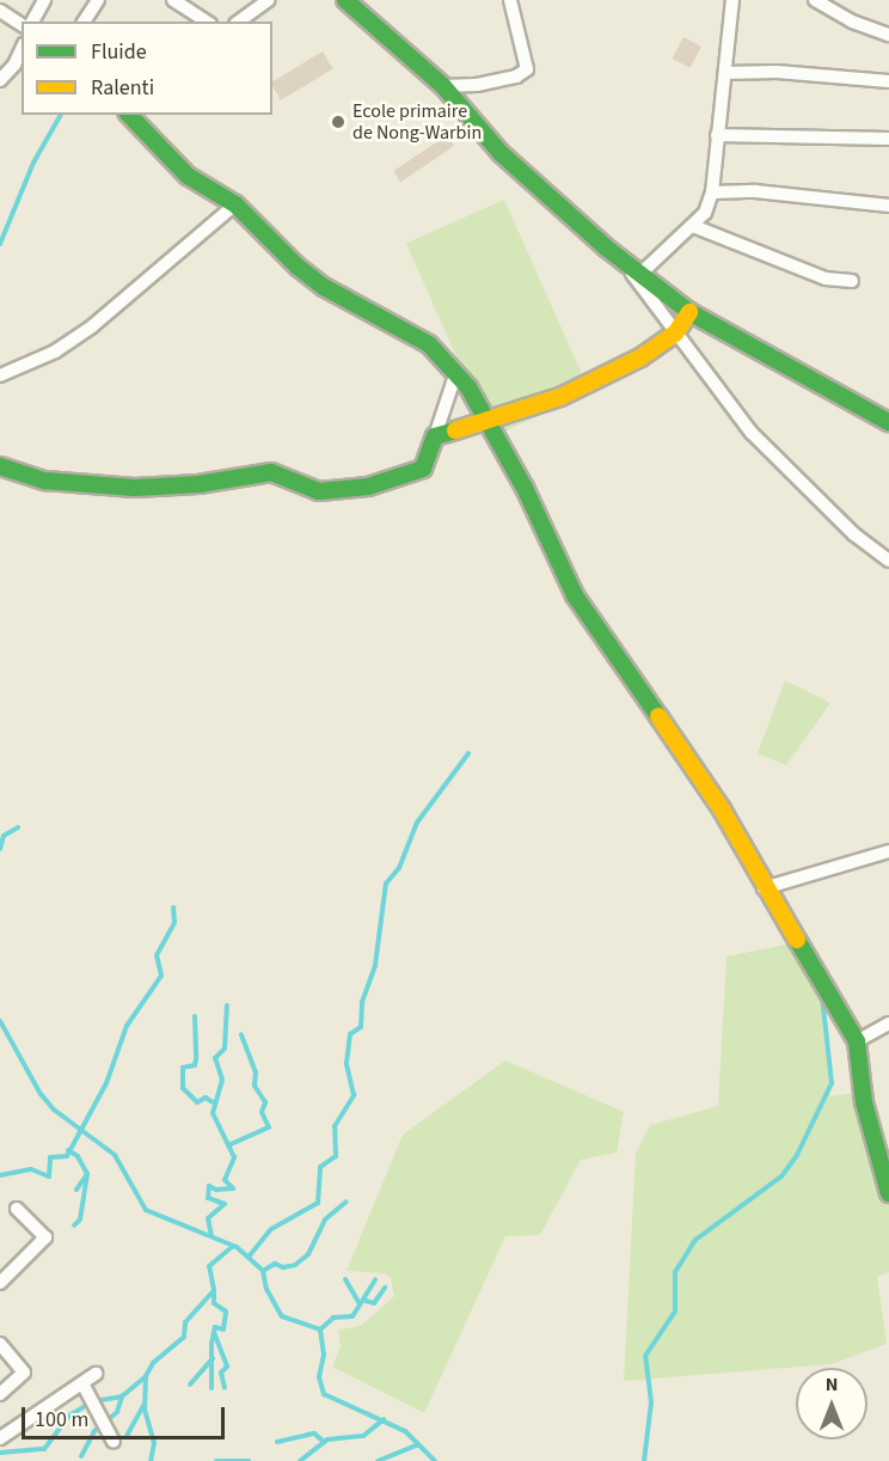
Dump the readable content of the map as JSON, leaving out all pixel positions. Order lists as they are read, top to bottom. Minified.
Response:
{"places":["Ecole primaire de Nong-Warbin"],"legend":["Fluide","Ralenti"],"scale_bar":"100 m","north":"top"}
